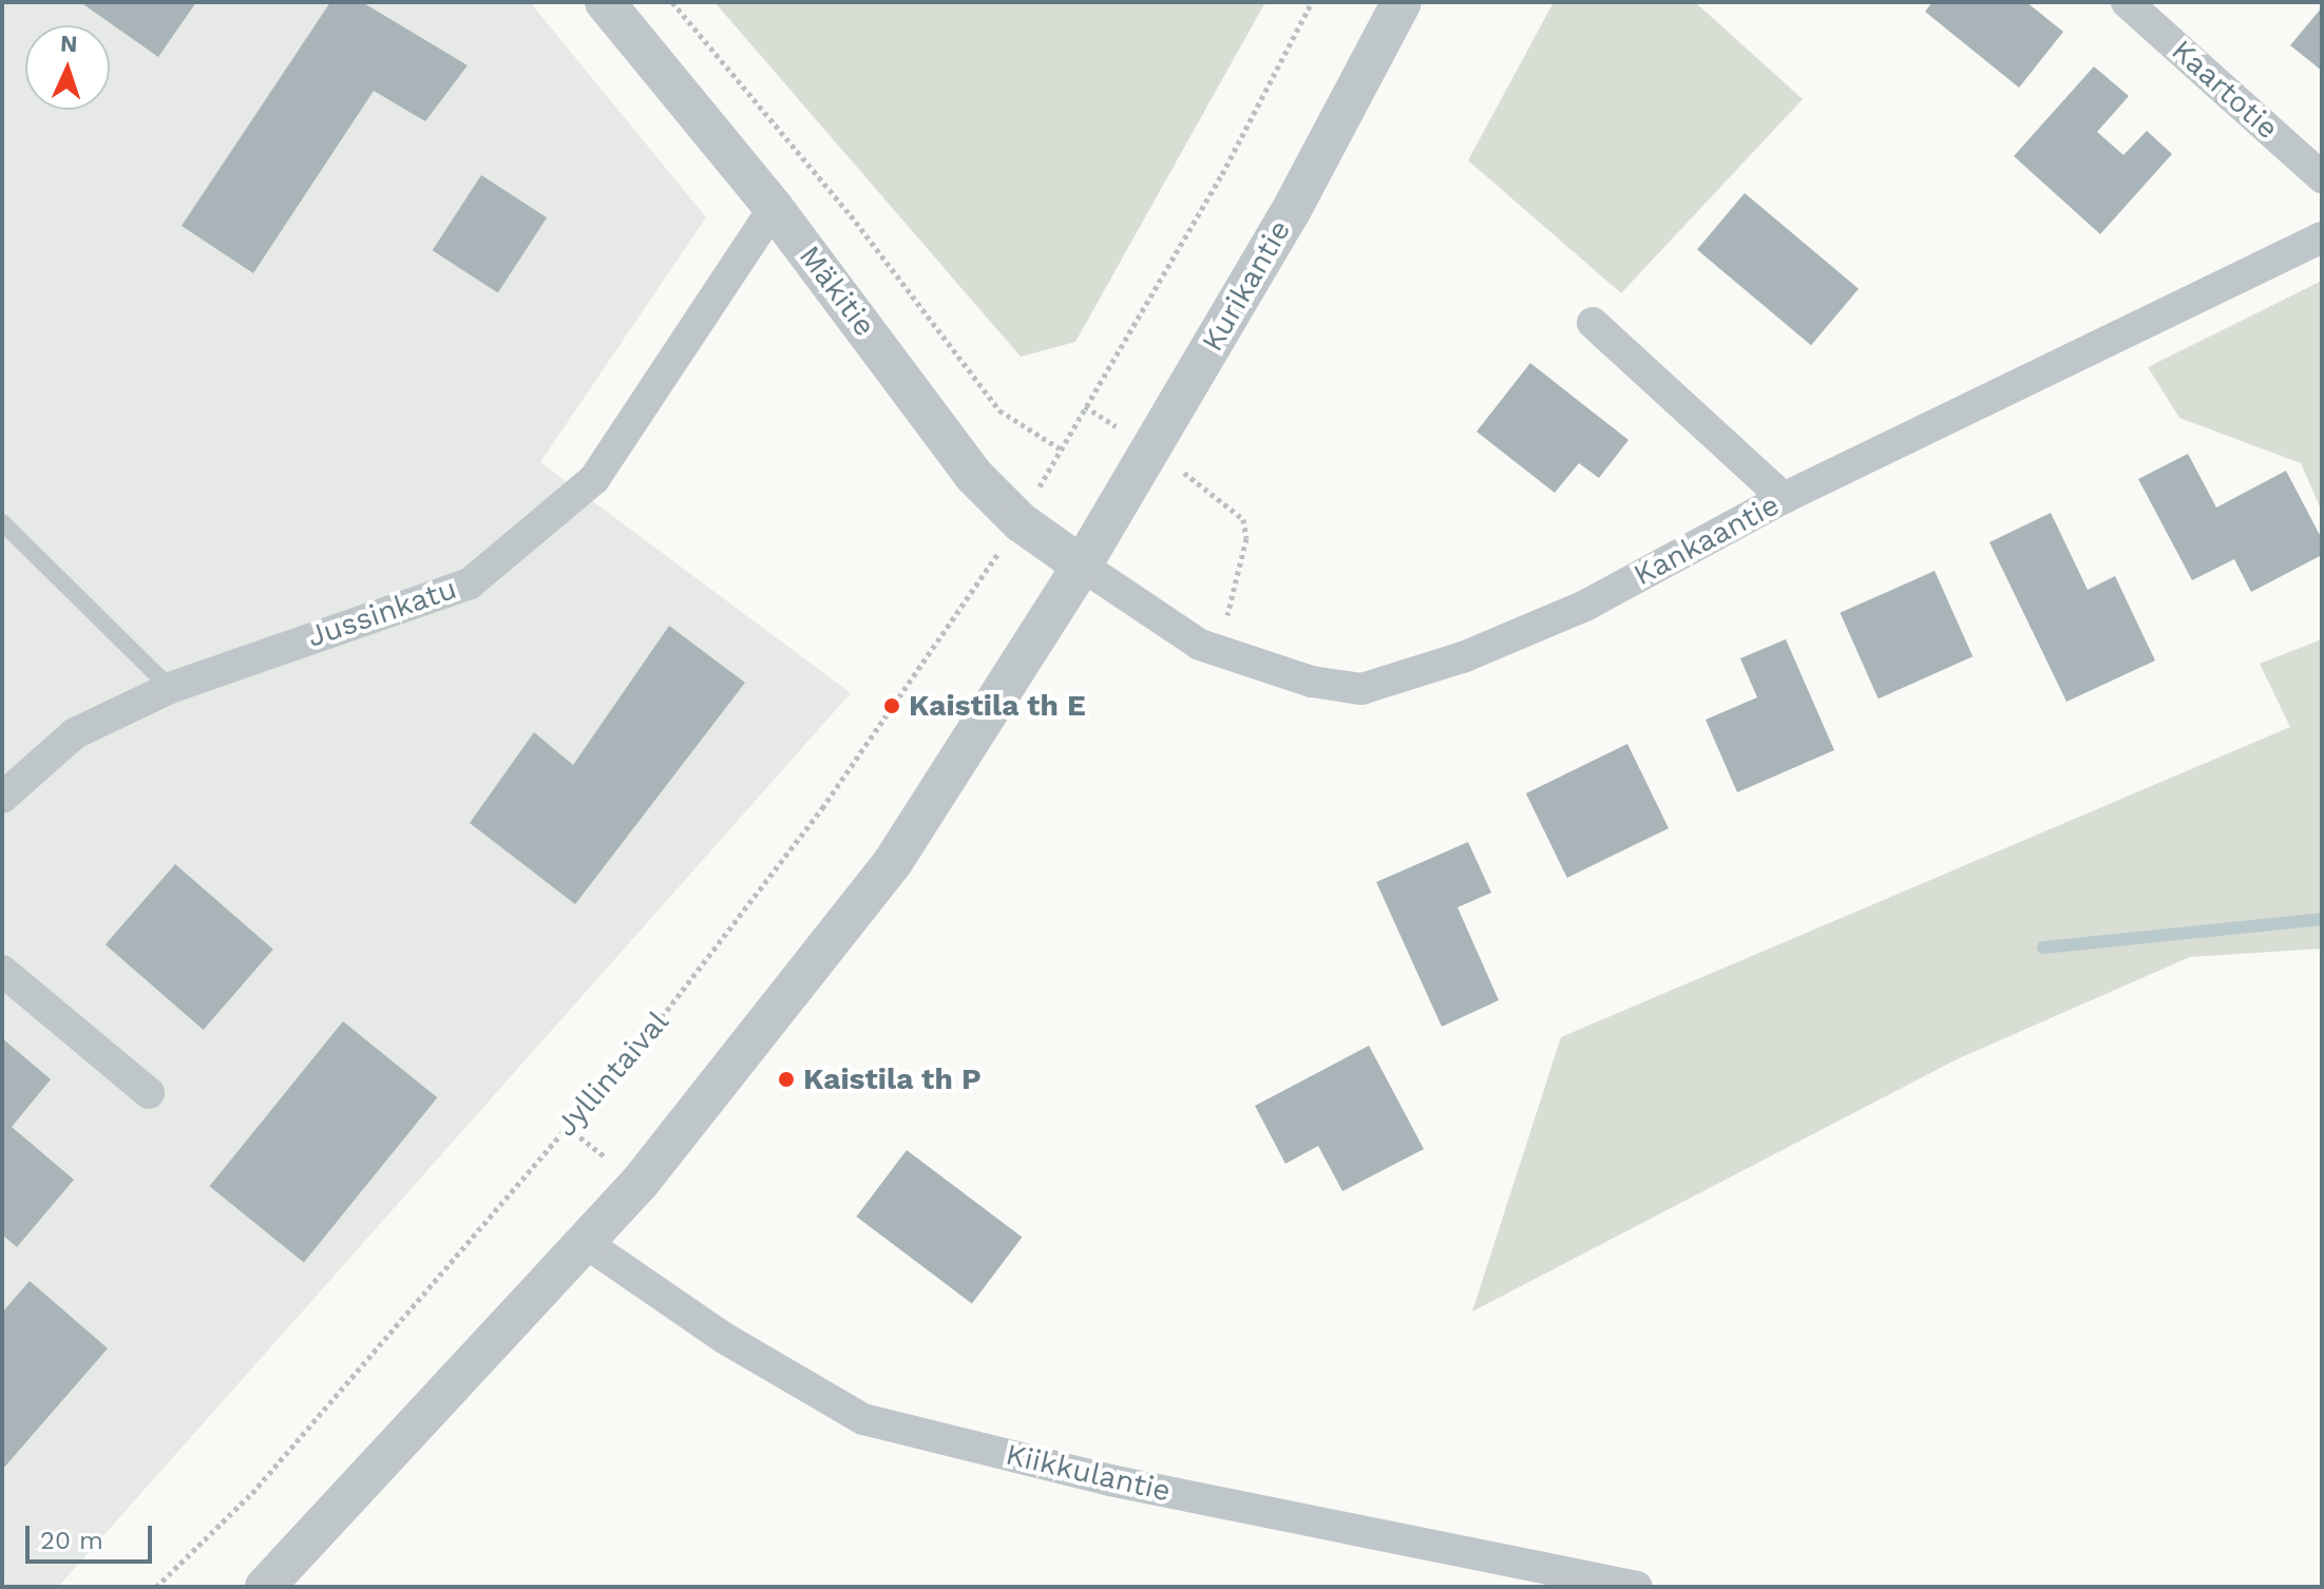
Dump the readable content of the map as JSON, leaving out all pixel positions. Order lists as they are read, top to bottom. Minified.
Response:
{"streets":{"street":["Kaartotie","Kurikantie","Mäkitie","Kankaantie","Jussinkatu","Kiikkulantie"],"path":["Jyllintaival"]},"crossings":[["Kurikantie","Mäkitie"],["Kurikantie","Kankaantie"],["Mäkitie","Kankaantie"],["Mäkitie","Jussinkatu"],["Mäkitie","Jyllintaival"]],"places":["Kaistila th E","Kaistila th P"],"scale_bar":"20 m","north":"top"}
